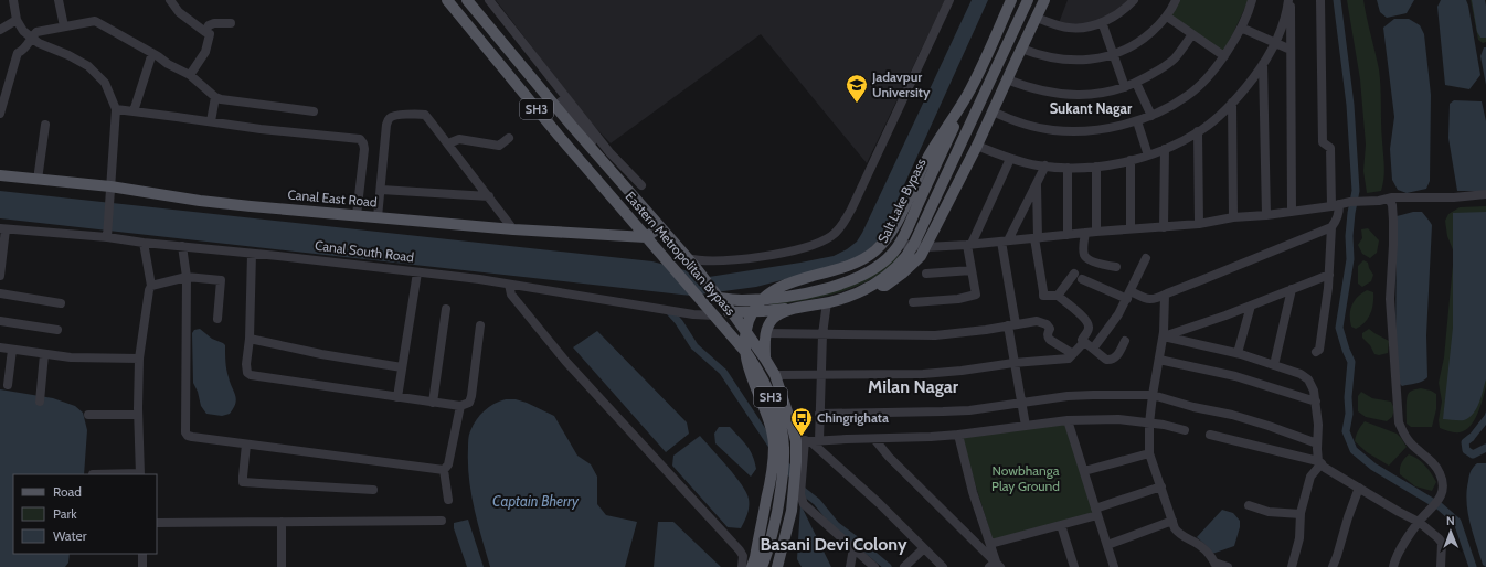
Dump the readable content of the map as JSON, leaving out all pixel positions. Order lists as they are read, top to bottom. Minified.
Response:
{"streets":{"main road":["SH3","Canal East Road","Salt Lake Bypass","Eastern Metropolitan Bypass"],"street":["Canal South Road"]},"crossings":[["Canal East Road","Eastern Metropolitan Bypass"],["Salt Lake Bypass","Eastern Metropolitan Bypass"],["Canal South Road","Eastern Metropolitan Bypass"]],"districts":["Sukant Nagar","Milan Nagar","Basani Devi Colony"],"water":["Captain Bherry"],"parks":["Nowbhanga Play Ground"],"places":{"school or university":["Jadavpur University"],"bus stop":["Chingrighata"]},"legend":["Road","Park","Water"],"north":"top"}
